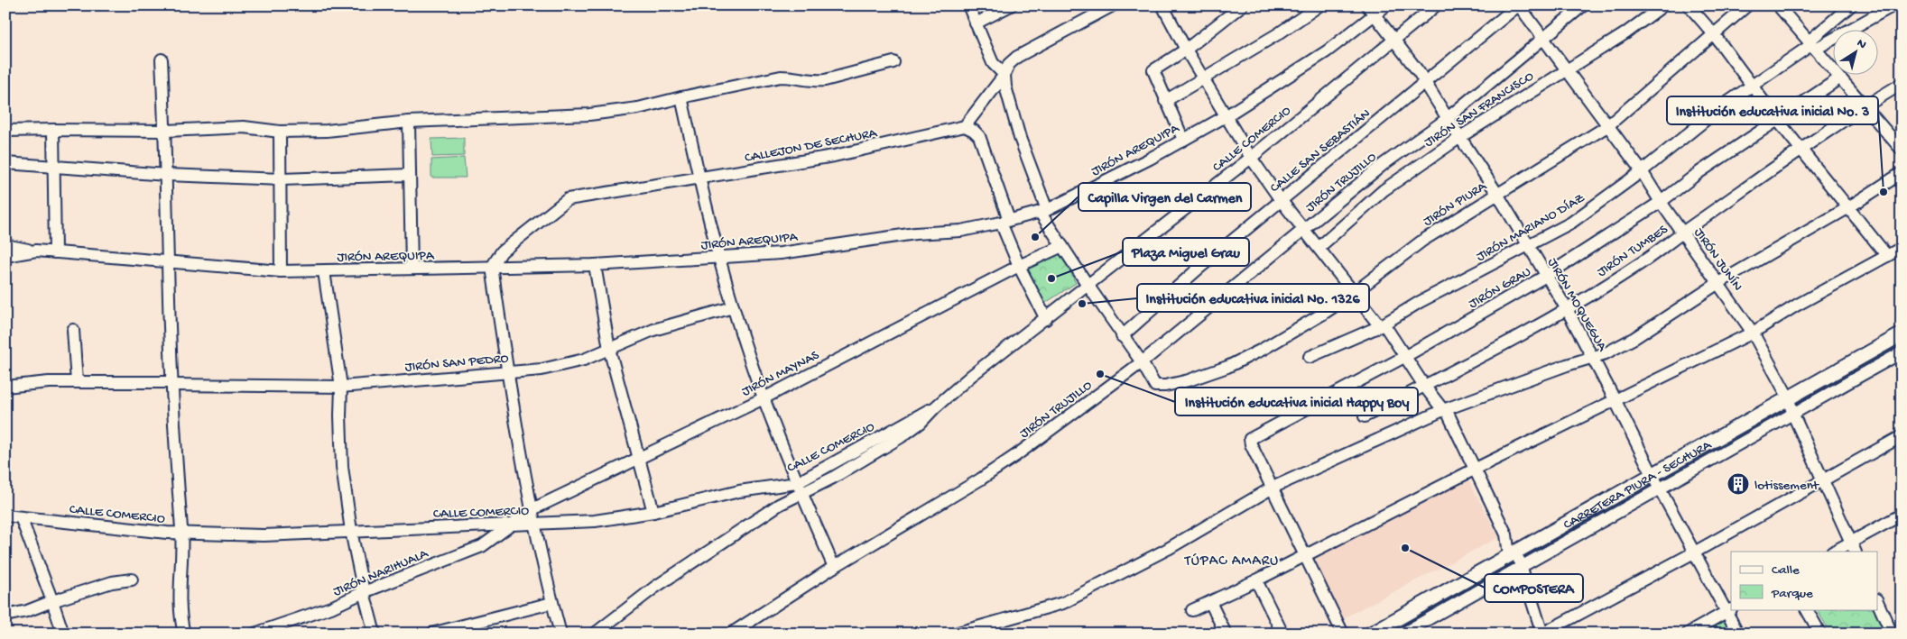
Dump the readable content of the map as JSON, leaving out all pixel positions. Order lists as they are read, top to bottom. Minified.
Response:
{"streets":{"main road":["CARRETERA PIURA - SECHURA"],"street":["JIRÓN SAN FRANCISCO","CALLE COMERCIO","CALLEJON DE SECHURA","JIRÓN AREQUIPA","CALLE SAN SEBASTIÁN","JIRÓN TRUJILLO","JIRÓN PIURA","JIRÓN MARIANO DÍAZ","JIRÓN TUMBES","JIRÓN JUNÍN","JIRÓN GRAU","JIRÓN MOQUEGUA","JIRÓN SAN PEDRO","JIRÓN MAYNAS","JIRÓN NARIHUALA"]},"crossings":[["JIRÓN SAN FRANCISCO","JIRÓN JUNÍN"],["JIRÓN SAN FRANCISCO","JIRÓN MOQUEGUA"],["CALLE COMERCIO","JIRÓN MOQUEGUA"],["CALLE COMERCIO","JIRÓN MAYNAS"],["CALLE COMERCIO","JIRÓN NARIHUALA"],["CALLEJON DE SECHURA","JIRÓN AREQUIPA"],["JIRÓN AREQUIPA","JIRÓN MOQUEGUA"],["CALLE SAN SEBASTIÁN","JIRÓN JUNÍN"],["CALLE SAN SEBASTIÁN","JIRÓN MOQUEGUA"],["JIRÓN TRUJILLO","JIRÓN PIURA"],["JIRÓN TRUJILLO","JIRÓN JUNÍN"],["JIRÓN TRUJILLO","JIRÓN MOQUEGUA"],["JIRÓN PIURA","JIRÓN JUNÍN"],["JIRÓN PIURA","JIRÓN MOQUEGUA"],["JIRÓN MARIANO DÍAZ","JIRÓN JUNÍN"],["JIRÓN MARIANO DÍAZ","JIRÓN MOQUEGUA"],["JIRÓN TUMBES","JIRÓN JUNÍN"],["JIRÓN TUMBES","JIRÓN MOQUEGUA"],["JIRÓN JUNÍN","JIRÓN GRAU"],["JIRÓN JUNÍN","CARRETERA PIURA - SECHURA"],["JIRÓN GRAU","JIRÓN MOQUEGUA"],["JIRÓN MOQUEGUA","CARRETERA PIURA - SECHURA"],["JIRÓN MAYNAS","JIRÓN NARIHUALA"]],"districts":["TÚPAC AMARU"],"places":{"other":["Institución educativa inicial No. 3","Capilla Virgen del Carmen","Plaza Miguel Grau","Institución educativa inicial No. 1326","Institución educativa inicial Happy Boy","COMPOSTERA"],"building":["lotissement"]},"legend":["Calle","Parque"],"north":"top right"}
